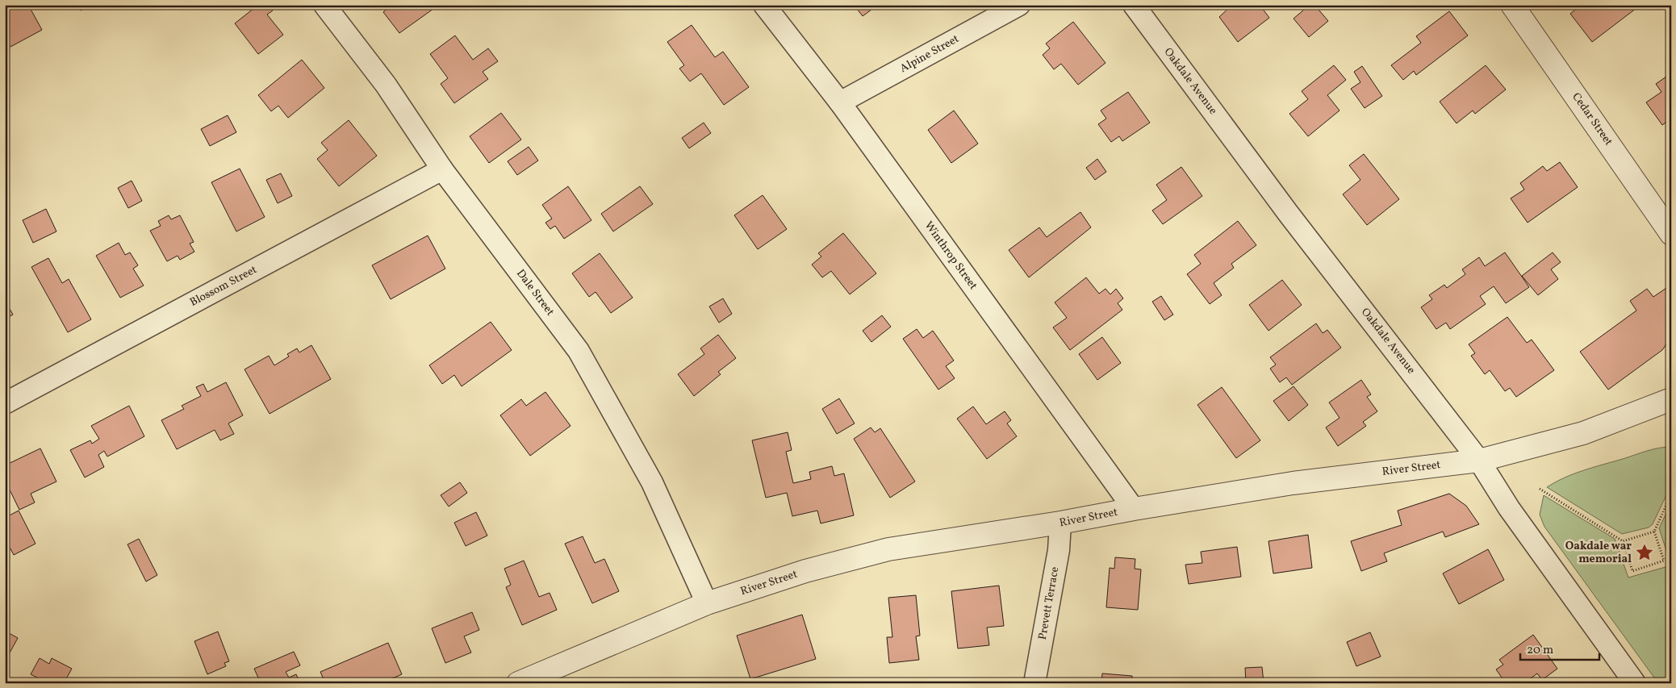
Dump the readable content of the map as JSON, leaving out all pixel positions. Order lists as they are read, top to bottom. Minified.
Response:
{"streets":{"street":["Alpine Street","Oakdale Avenue","Cedar Street","Winthrop Street","Blossom Street","Dale Street","River Street","Prevett Terrace"]},"crossings":[["Alpine Street","Winthrop Street"],["Oakdale Avenue","River Street"],["Winthrop Street","River Street"],["Blossom Street","Dale Street"],["Dale Street","River Street"],["River Street","Prevett Terrace"]],"places":{"place":["Oakdale war memorial"]},"scale_bar":"20 m"}
